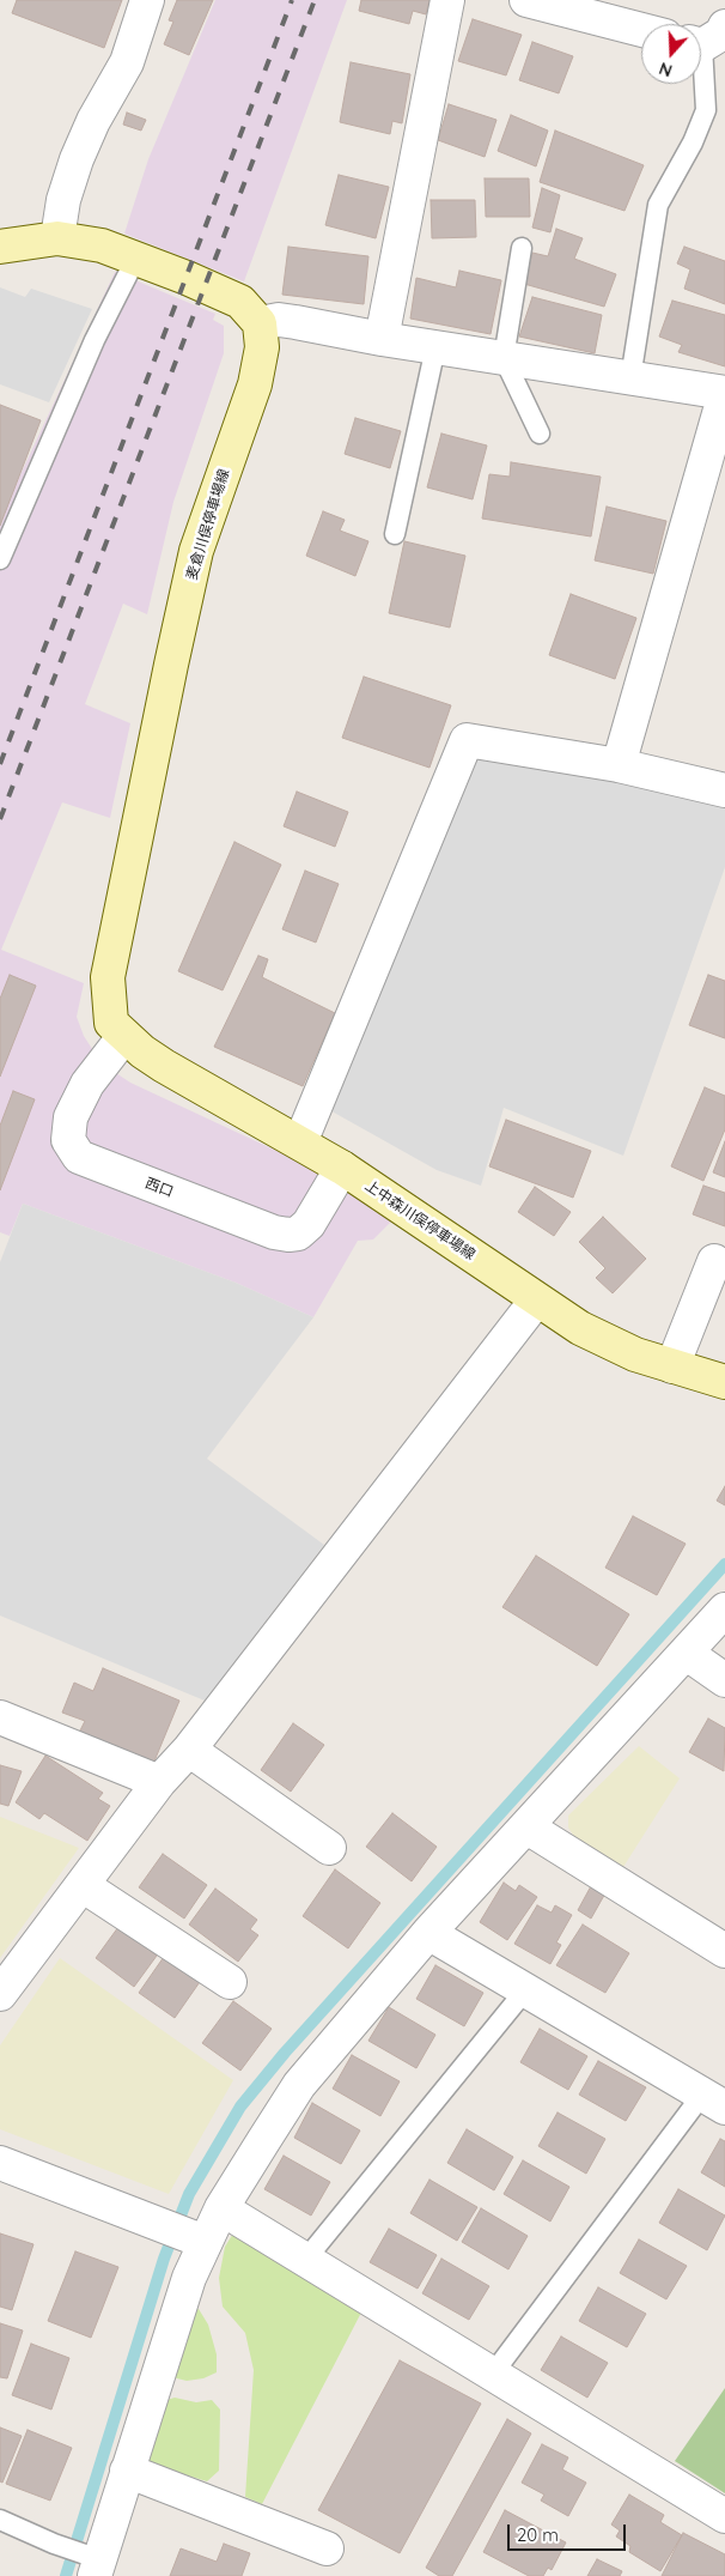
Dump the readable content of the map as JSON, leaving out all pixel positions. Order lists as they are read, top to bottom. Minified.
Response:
{"streets":{"main road":["麦倉川俣停車場線","上中森川俣停車場線"],"street":["西口"]},"crossings":[["麦倉川俣停車場線","西口"],["麦倉川俣停車場線","上中森川俣停車場線"],["西口","上中森川俣停車場線"]],"scale_bar":"20 m","north":"bottom"}
